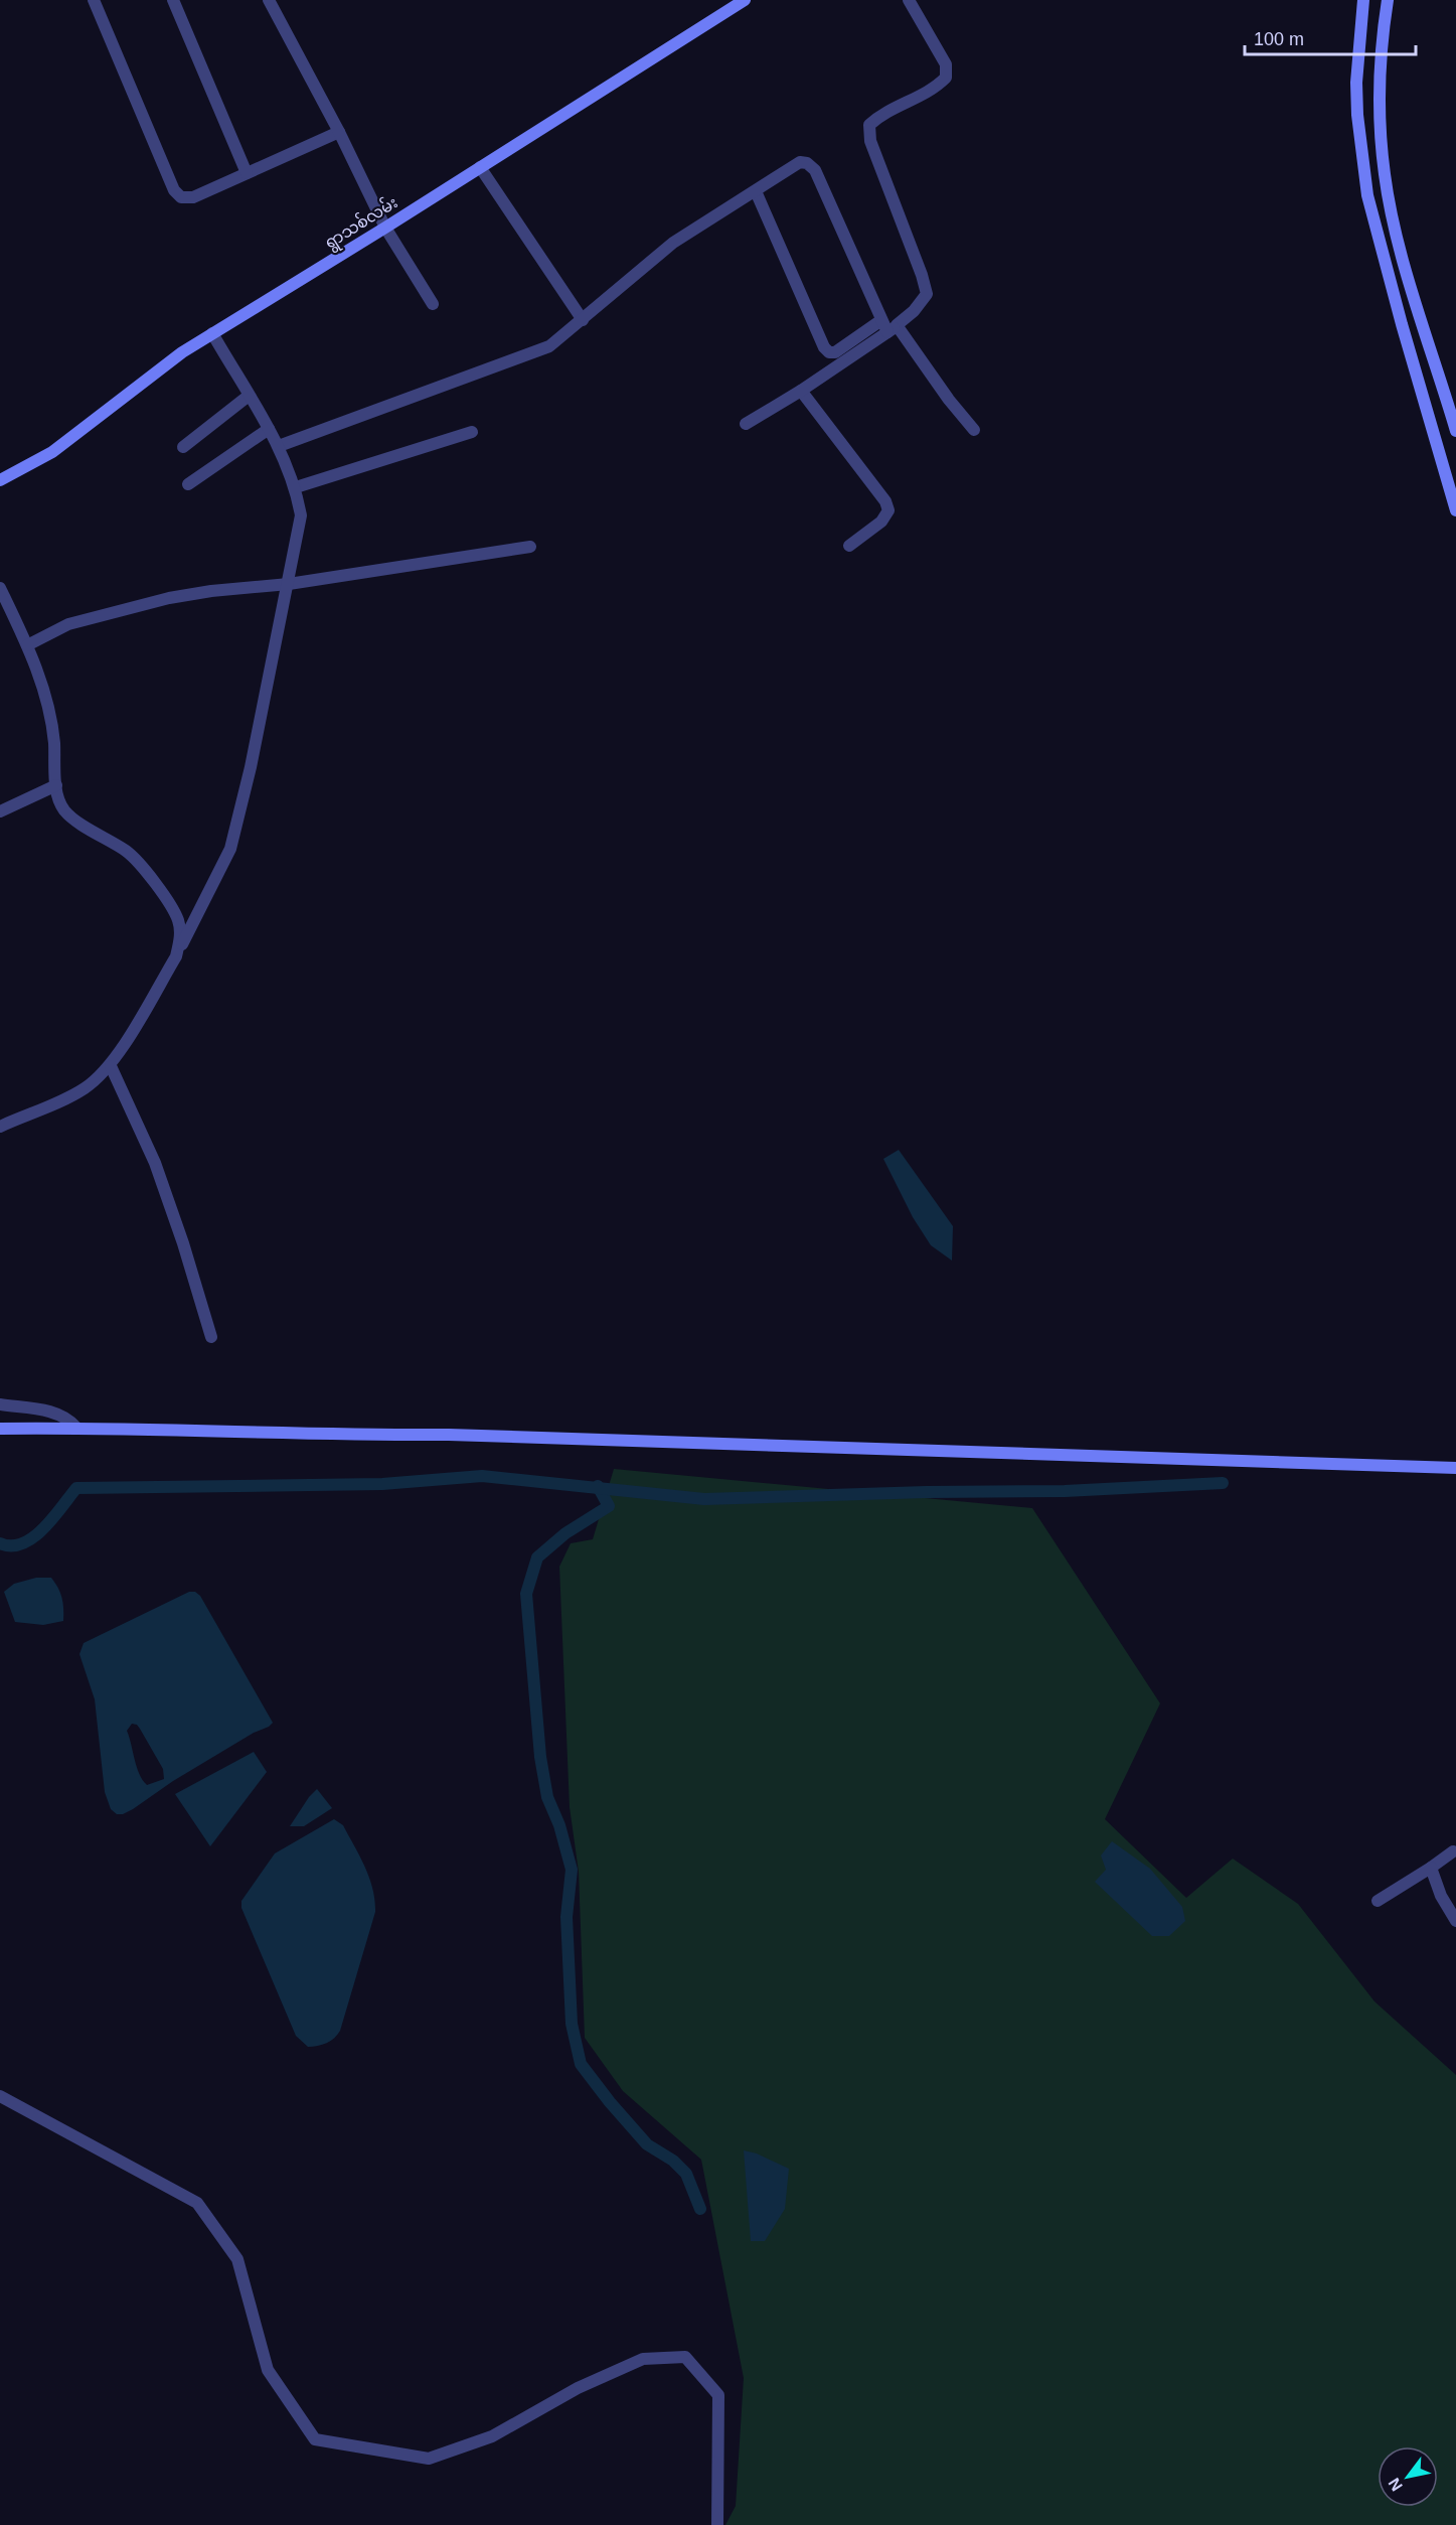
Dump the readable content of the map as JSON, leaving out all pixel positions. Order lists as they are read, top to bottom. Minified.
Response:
{"streets":{"main road":["ရွာသစ်လမ်း"]},"scale_bar":"100 m","north":"bottom left"}
